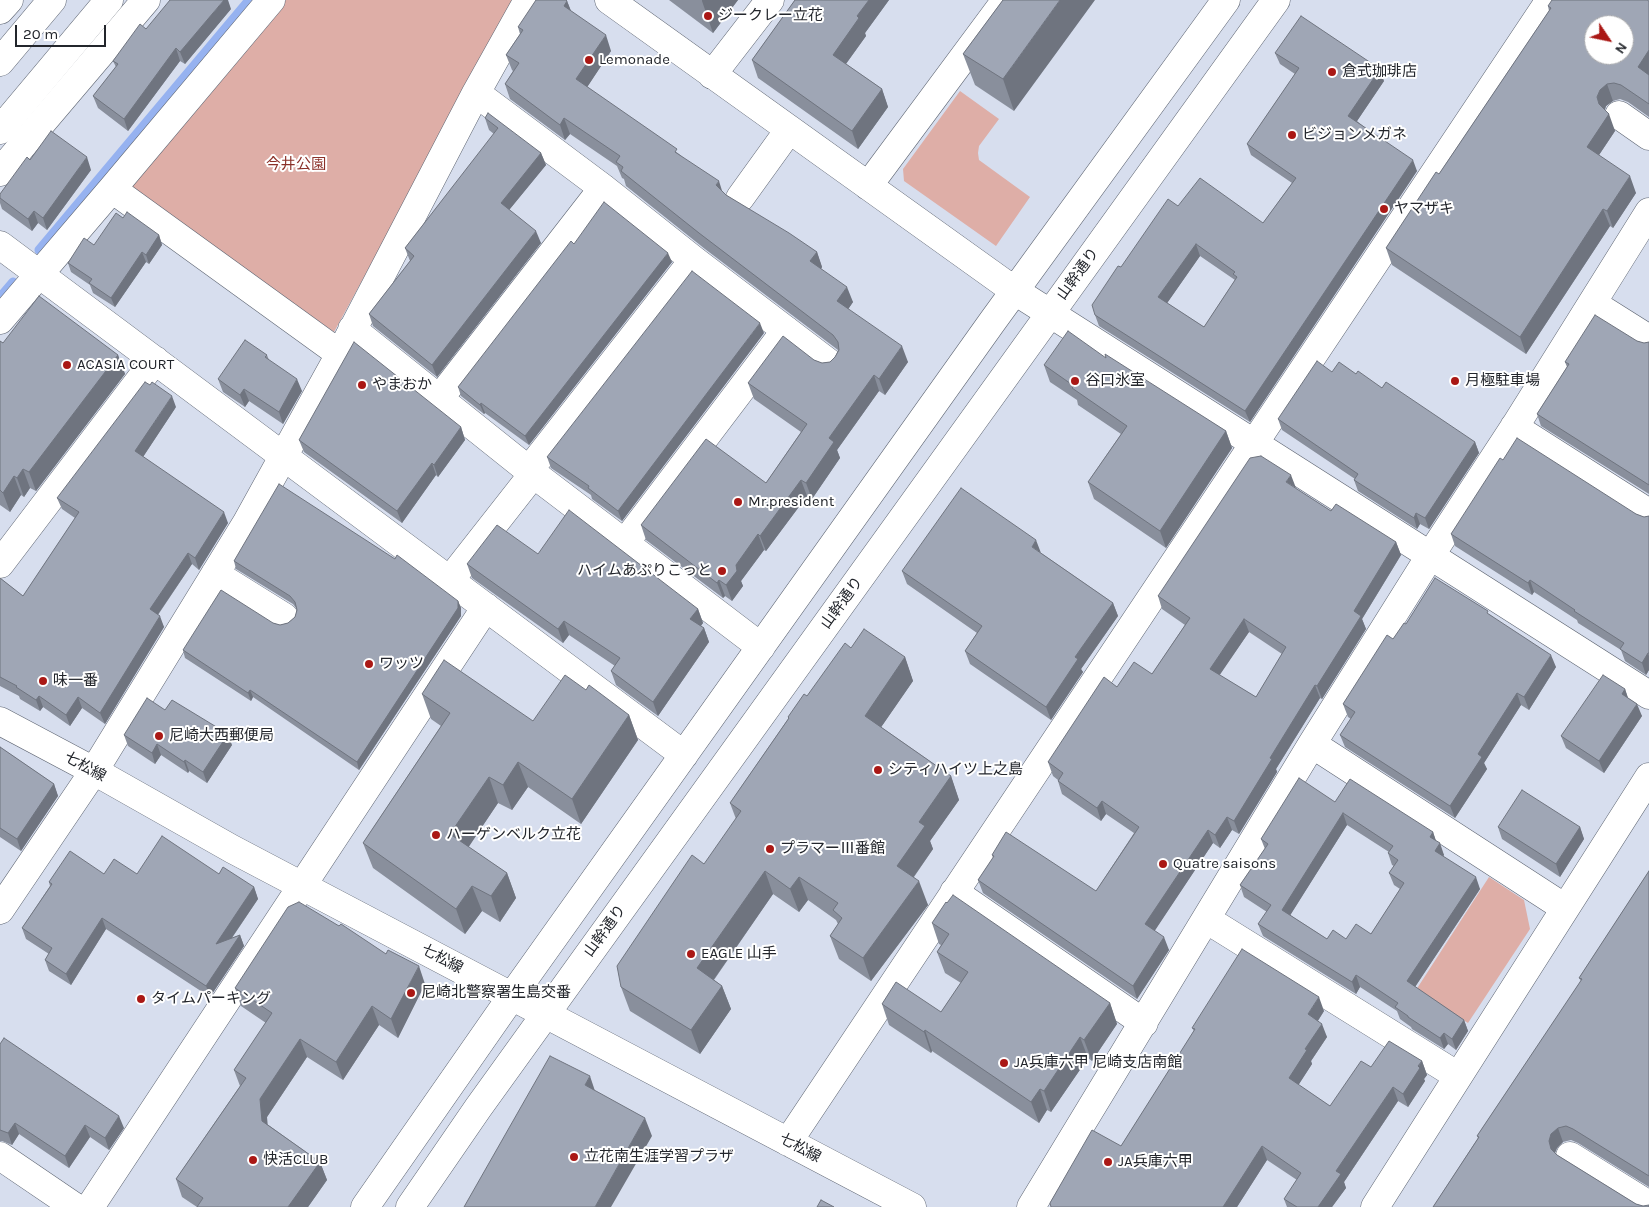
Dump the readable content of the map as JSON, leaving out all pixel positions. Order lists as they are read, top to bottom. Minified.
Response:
{"streets":{"main road":["山幹通り","七松線"]},"crossings":[["山幹通り","七松線"]],"parks":["今井公園"],"places":["ジークレー立花","Lemonade","倉式珈琲店","ビジョンメガネ","ヤマザキ","ACASIA COURT","谷口氷室","月極駐車場","やまおか","Mr.president","ハイムあぷりこっと","ワッツ","味一番","尼崎大西郵便局","シティハイツ上之島","ハーゲンベルク立花","プラマーⅢ番館","Quatre saisons","EAGLE 山手","尼崎北警察署生島交番","タイムパーキング","JA兵庫六甲 尼崎支店南館","立花南生涯学習プラザ","快活CLUB","JA兵庫六甲"],"scale_bar":"20 m","north":"bottom right"}
